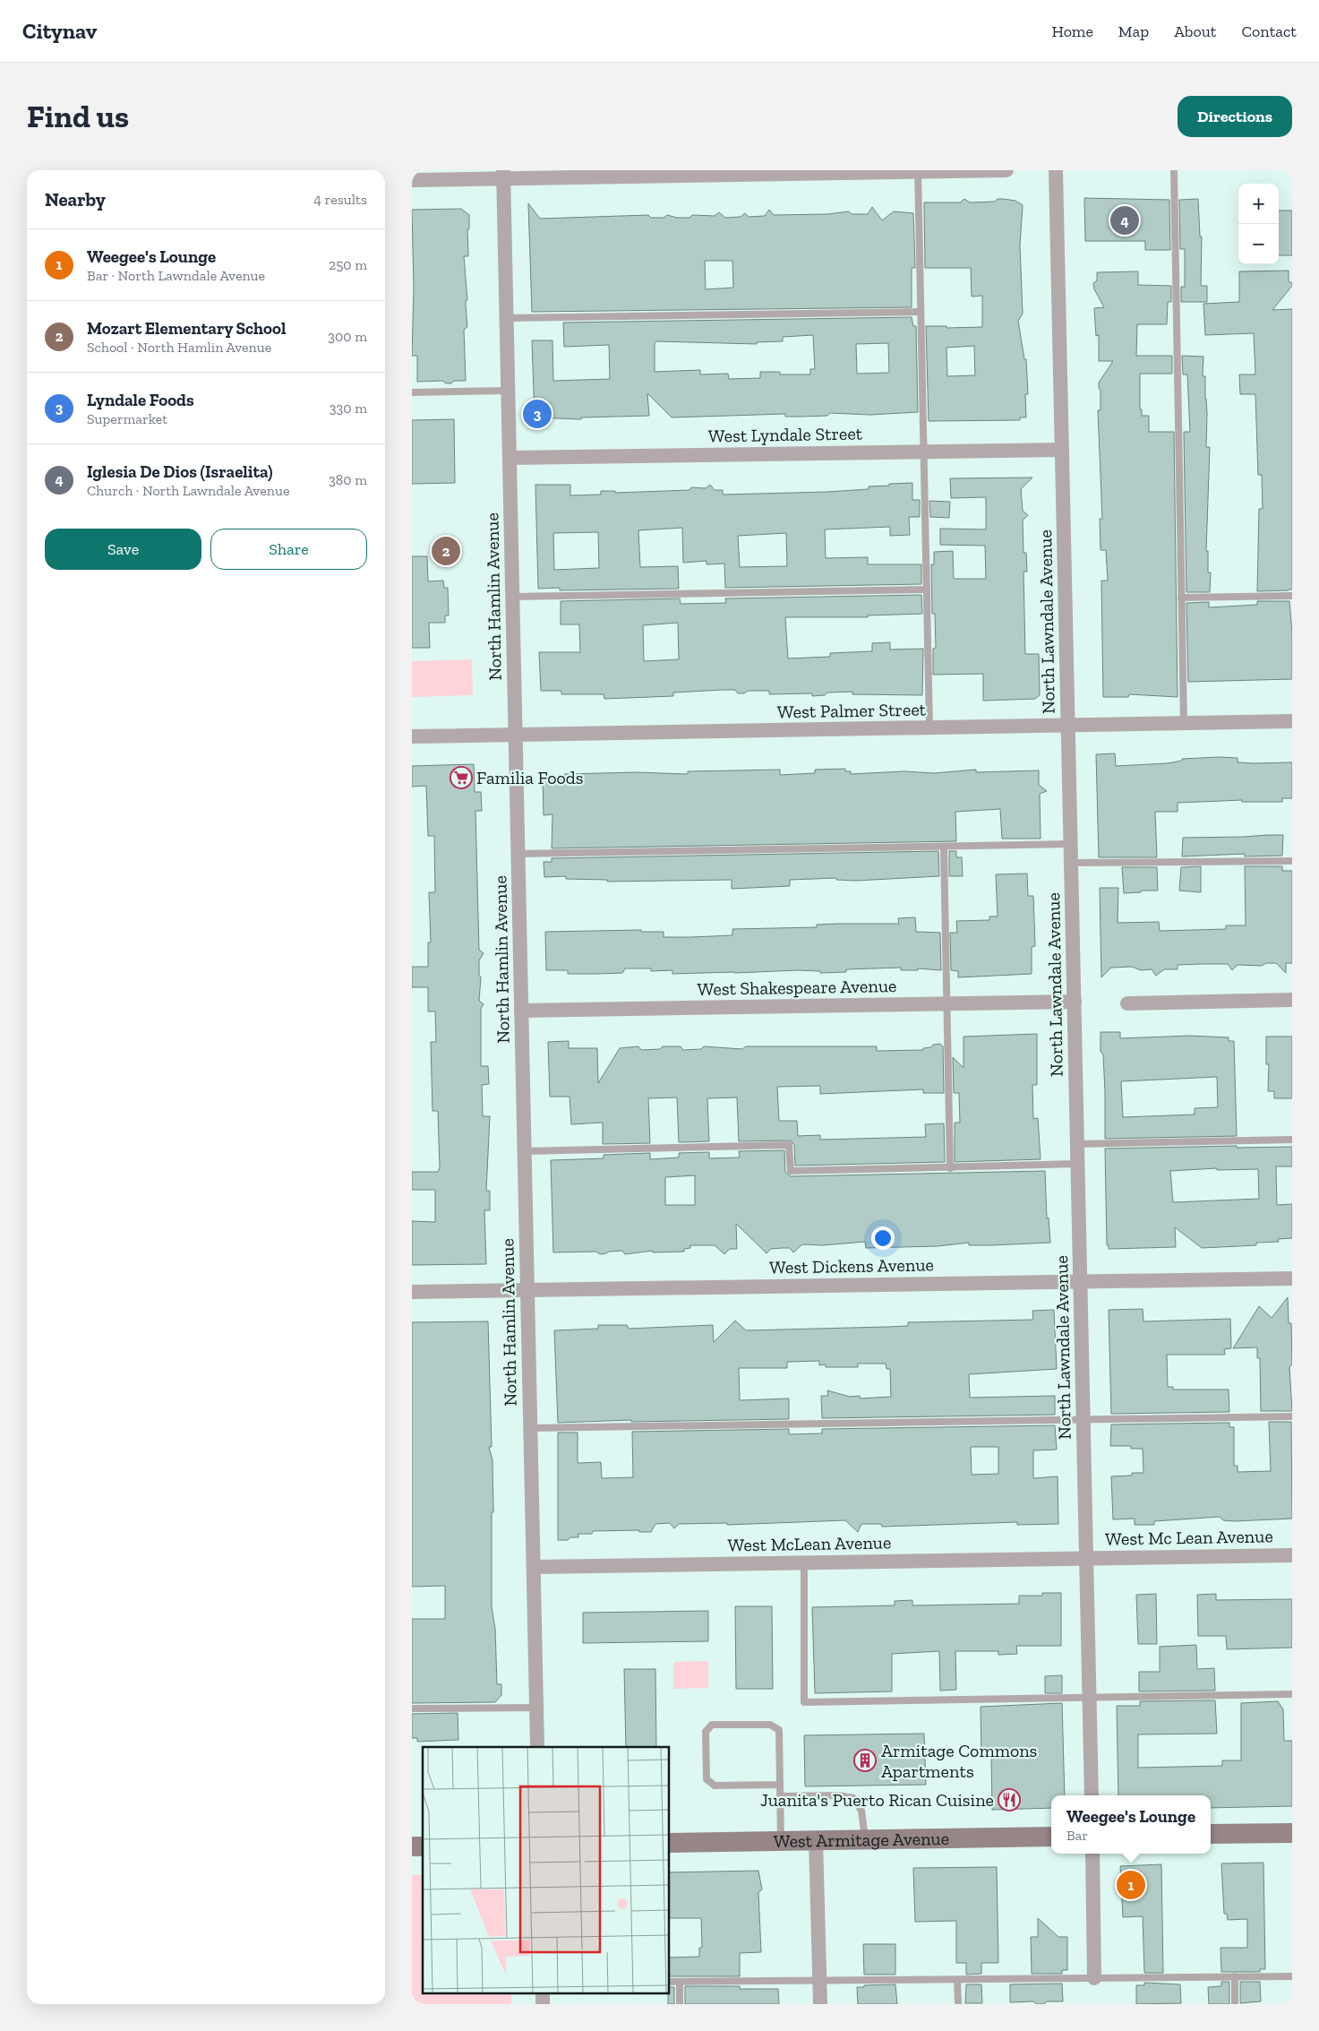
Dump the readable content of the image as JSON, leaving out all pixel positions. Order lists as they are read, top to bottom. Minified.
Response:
{"streets":{"main road":["West Armitage Avenue"],"street":["West Lyndale Street","North Hamlin Avenue","North Lawndale Avenue","West Palmer Street","West Shakespeare Avenue","West Dickens Avenue","West Mc Lean Avenue","West McLean Avenue"]},"crossings":[["West Lyndale Street","North Hamlin Avenue"],["West Lyndale Street","North Lawndale Avenue"],["North Hamlin Avenue","West Palmer Street"],["North Hamlin Avenue","West Shakespeare Avenue"],["North Hamlin Avenue","West Dickens Avenue"],["North Hamlin Avenue","West McLean Avenue"],["North Lawndale Avenue","West Palmer Street"],["North Lawndale Avenue","West Shakespeare Avenue"],["North Lawndale Avenue","West Dickens Avenue"],["North Lawndale Avenue","West Mc Lean Avenue"],["North Lawndale Avenue","West McLean Avenue"],["West Mc Lean Avenue","West McLean Avenue"]],"places":{"supermarket":["Familia Foods"],"building":["Armitage Commons Apartments"],"restaurant":["Juanita's Puerto Rican Cuisine"]},"page":{"header":"Citynav","nav":["Home","Map","About","Contact"],"buttons":["Directions",["Save","Share"]],"title":"Find us","heading":["Nearby","4 results"],"map_buttons":["+","−"],"pins":["4","3","2","1"],"list":[{"mark":"1","name":"Weegee's Lounge","note":"Bar · North Lawndale Avenue","value":"250 m"},{"mark":"2","name":"Mozart Elementary School","note":"School · North Hamlin Avenue","value":"300 m"},{"mark":"3","name":"Lyndale Foods","note":"Supermarket","value":"330 m"},{"mark":"4","name":"Iglesia De Dios (Israelita)","note":"Church · North Lawndale Avenue","value":"380 m"}],"popup":["Weegee's Lounge","Bar"]}}
